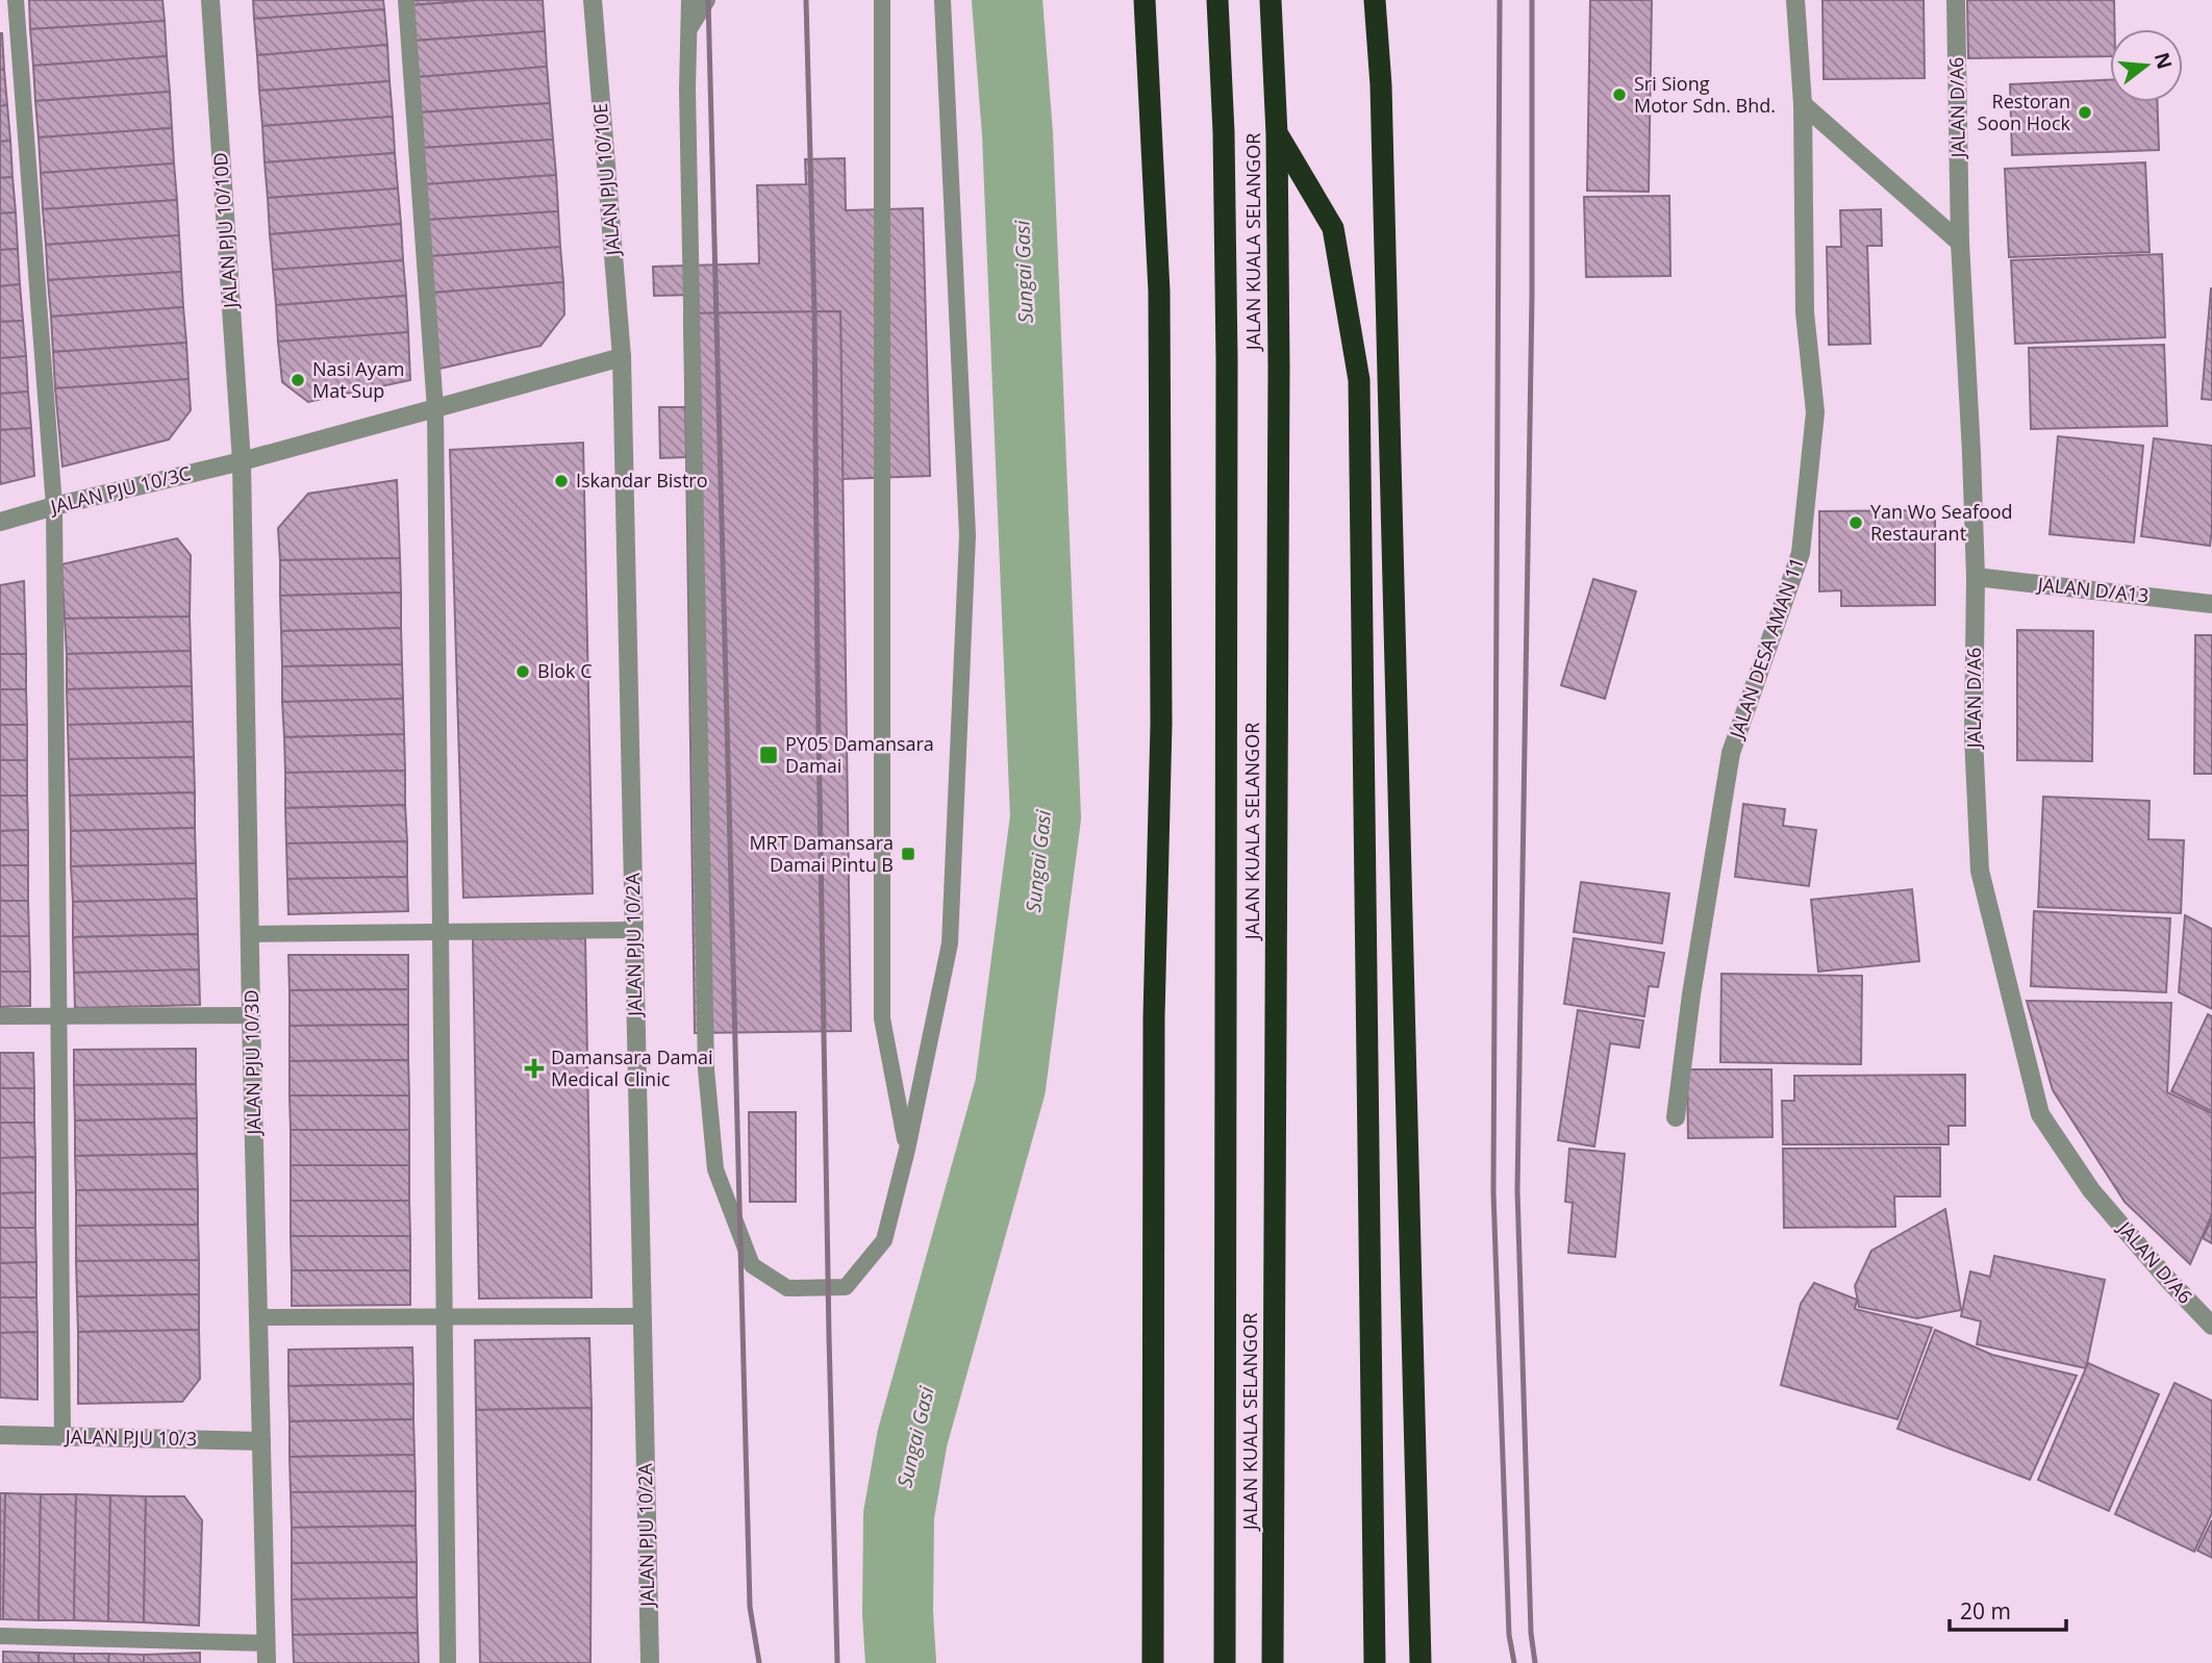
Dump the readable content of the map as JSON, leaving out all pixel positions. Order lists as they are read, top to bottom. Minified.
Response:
{"streets":{"highway":["JALAN KUALA SELANGOR"],"street":["JALAN D/A6","JALAN PJU 10/10E","JALAN PJU 10/10D","JALAN PJU 10/3C","JALAN D/A13","JALAN DESA AMAN 11","JALAN PJU 10/2A","JALAN PJU 10/3D","JALAN PJU 10/3"]},"crossings":[["JALAN D/A6","JALAN D/A13"],["JALAN PJU 10/10E","JALAN PJU 10/3C"],["JALAN PJU 10/10E","JALAN PJU 10/2A"],["JALAN PJU 10/10D","JALAN PJU 10/3C"],["JALAN PJU 10/10D","JALAN PJU 10/3D"],["JALAN PJU 10/3C","JALAN PJU 10/2A"],["JALAN PJU 10/3C","JALAN PJU 10/3D"],["JALAN PJU 10/3D","JALAN PJU 10/3"]],"water":["Sungai Gasi"],"places":{"other":["Sri Siong Motor Sdn. Bhd.","Restoran Soon Hock","Nasi Ayam Mat Sup","Iskandar Bistro","Yan Wo Seafood Restaurant","Blok C"],"transit":["PY05 Damansara Damai","MRT Damansara Damai Pintu B"],"health":["Damansara Damai Medical Clinic"]},"scale_bar":"20 m","north":"right"}
